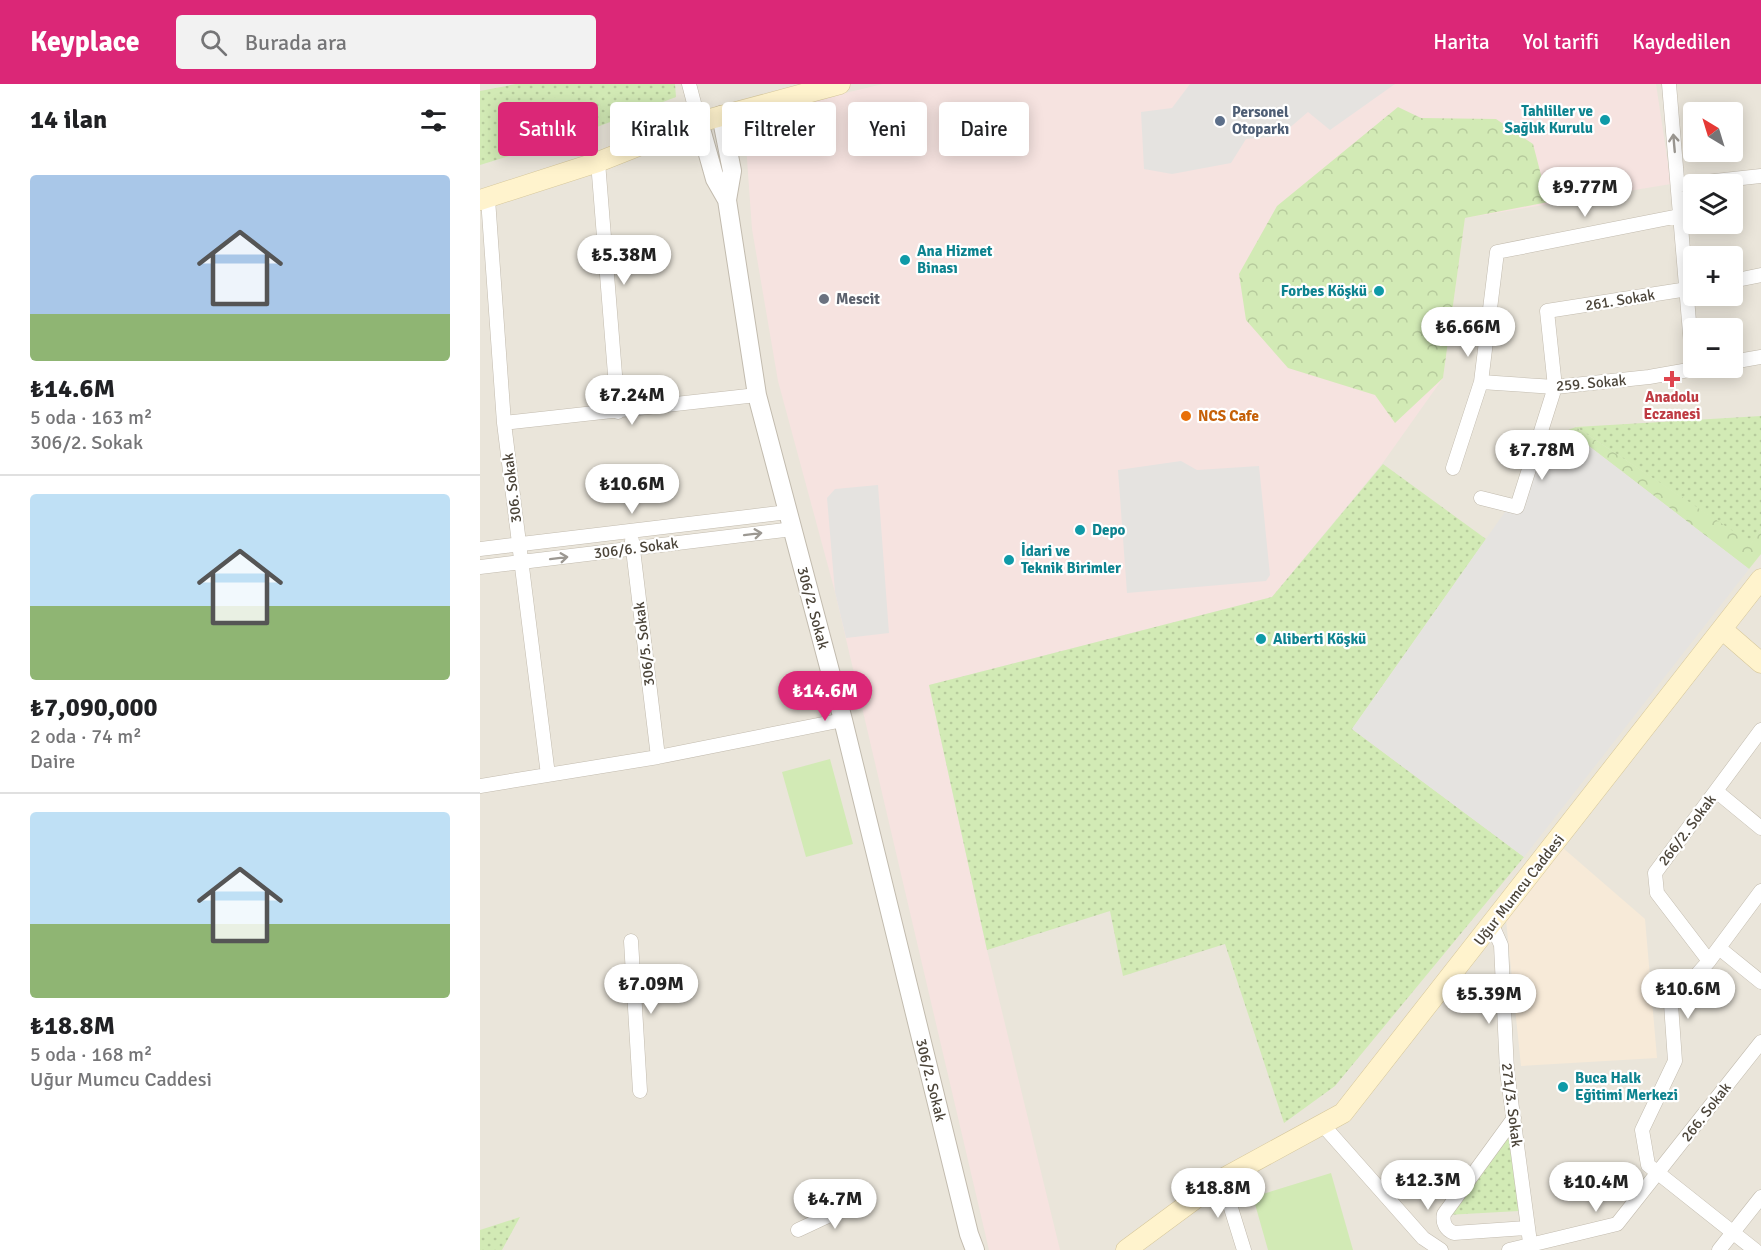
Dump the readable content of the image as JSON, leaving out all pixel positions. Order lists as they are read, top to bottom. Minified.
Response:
{"streets":{"main road":["Uğur Mumcu Caddesi"],"street":["261. Sokak","259. Sokak","306. Sokak","306/6. Sokak","306/2. Sokak","306/5. Sokak","266/2. Sokak","271/3. Sokak","266. Sokak"]},"crossings":[["261. Sokak","259. Sokak"],["306. Sokak","306/6. Sokak"],["306/6. Sokak","306/2. Sokak"],["306/6. Sokak","306/5. Sokak"],["Uğur Mumcu Caddesi","271/3. Sokak"],["271/3. Sokak","266. Sokak"]],"places":{"other":["Tahliller ve Sağlık Kurulu","Personel Otoparkı","Ana Hizmet Binası","Forbes Köşkü","Mescit","NCS Cafe","Depo","İdari ve Teknik Birimler","Aliberti Köşkü","Buca Halk Eğitimi Merkezi"],"health":["Anadolu Eczanesi"]},"north":"top left","page":{"header":"Keyplace","search":"Burada ara","nav":["Harita","Yol tarifi","Kaydedilen"],"heading":"14 ilan","map_buttons":["+","−"],"chip":["Satılık","Kiralık","Filtreler","Yeni","Daire"],"list":[{"name":"₺14.6M","note":"5 oda · 163 m² · 306/2. Sokak"},{"name":"₺7,090,000","note":"2 oda · 74 m² · Daire"},{"name":"₺18.8M","note":"5 oda · 168 m² · Uğur Mumcu Caddesi"}],"price":["₺9.77M","₺5.38M","₺6.66M","₺7.24M","₺7.78M","₺10.6M","₺14.6M","₺7.09M","₺10.6M","₺5.39M","₺12.3M","₺10.4M","₺18.8M","₺4.7M"]}}
